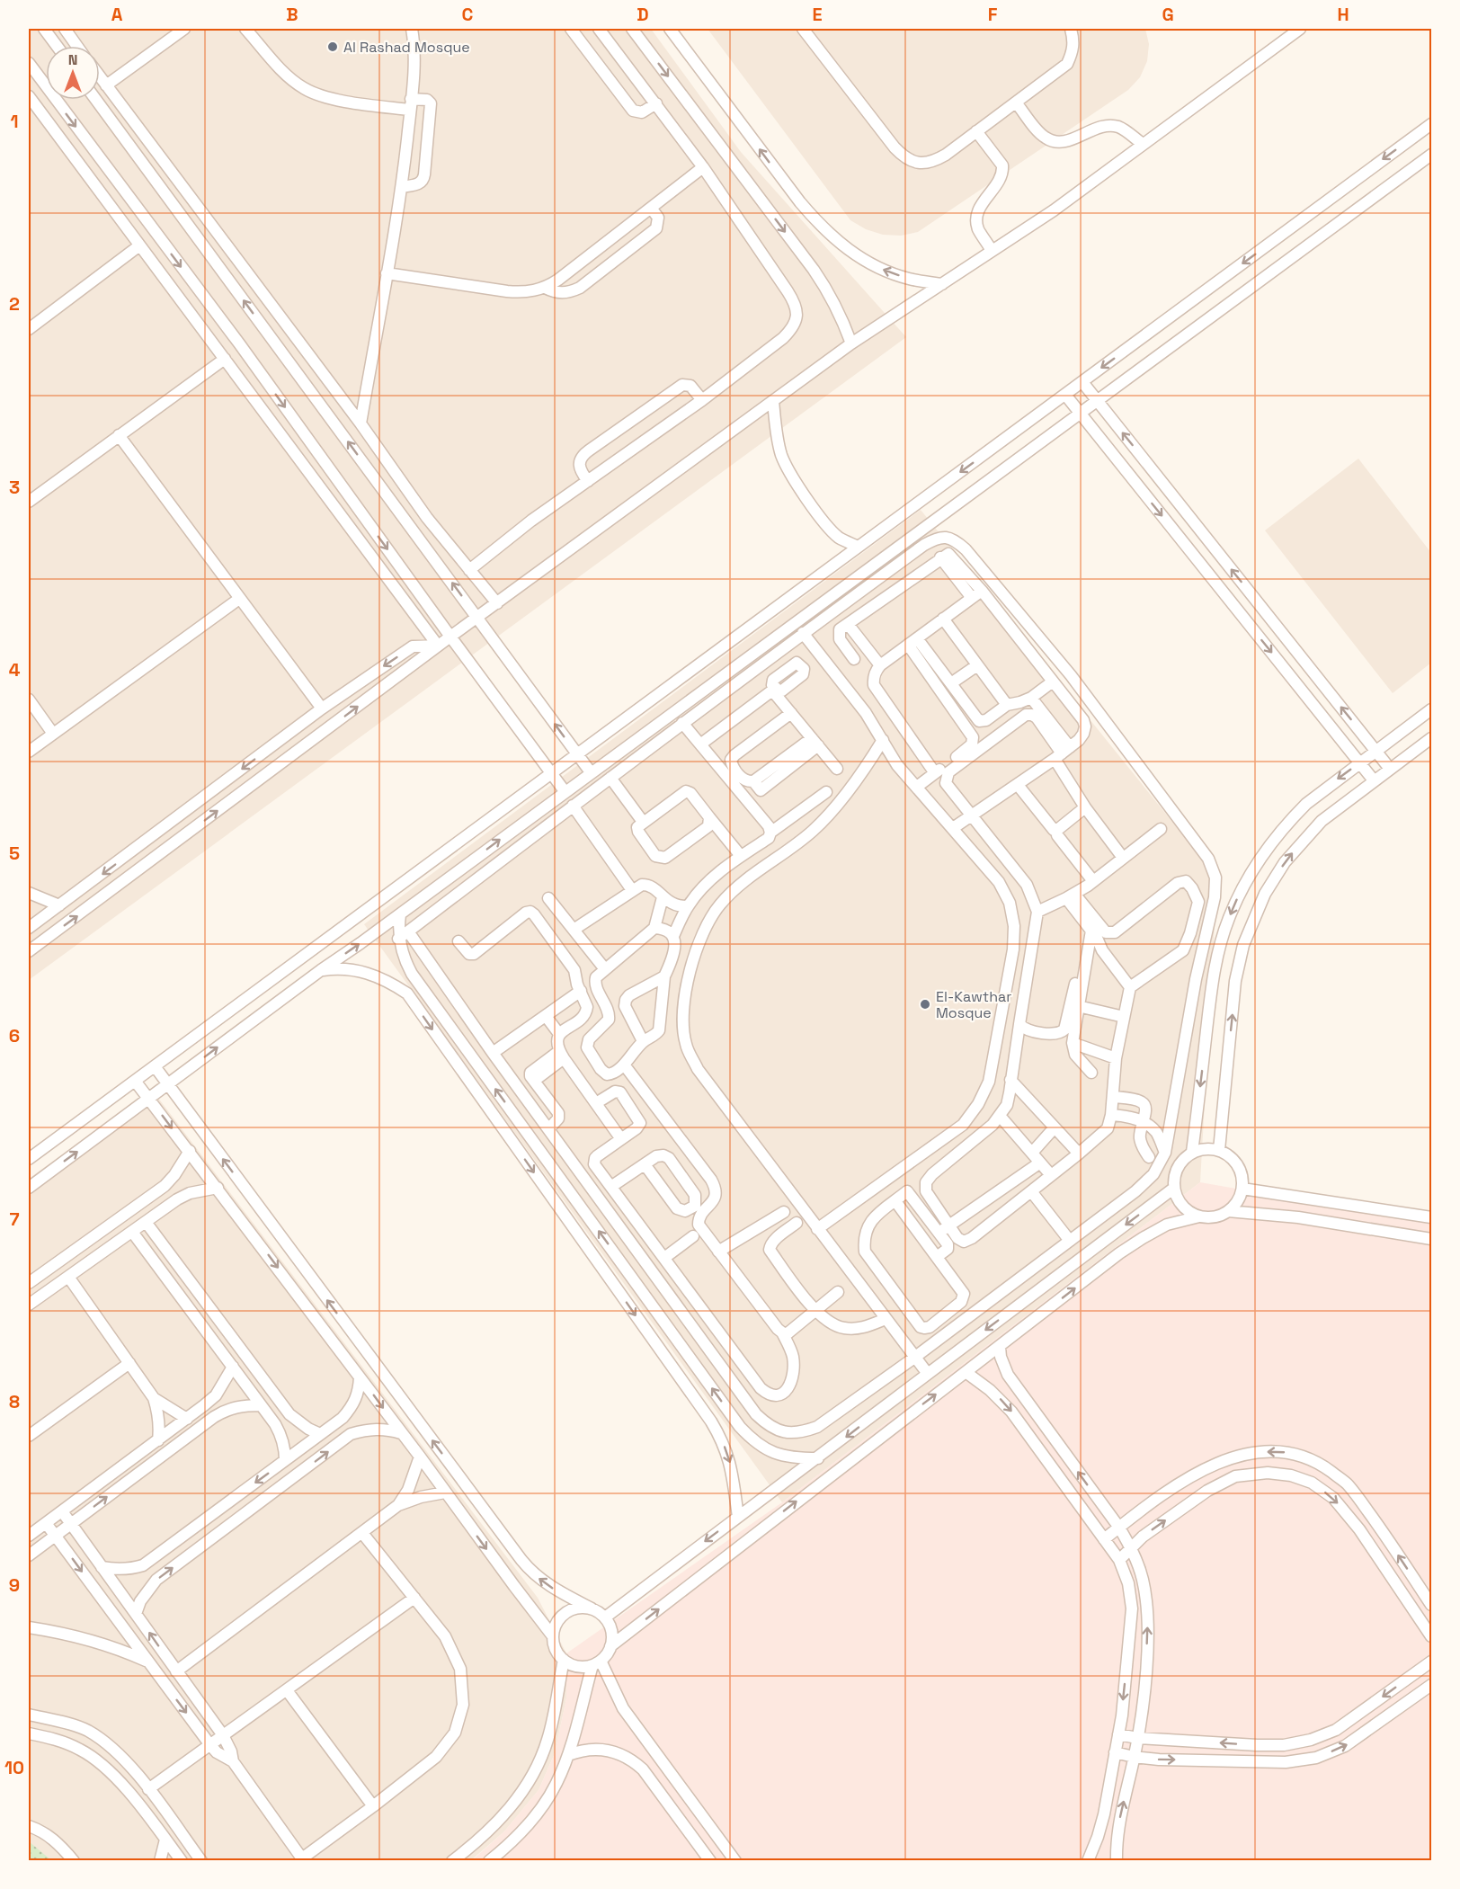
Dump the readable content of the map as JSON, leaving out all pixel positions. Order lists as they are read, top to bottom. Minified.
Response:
{"places":["Al Rashad Mosque","El-Kawthar Mosque"],"north":"top","grid":{"columns":["A","B","C","D","E","F","G","H"],"rows":["1","2","3","4","5","6","7","8","9","10"]}}
